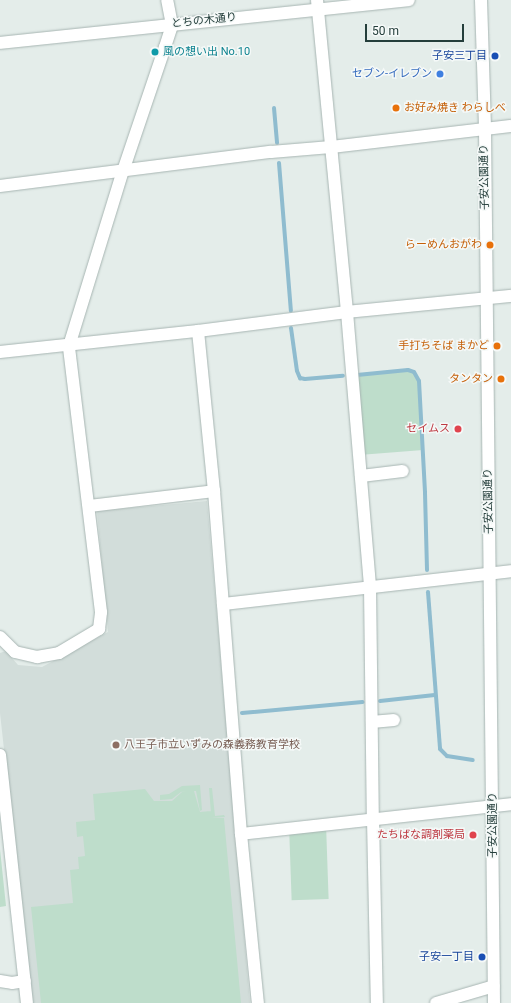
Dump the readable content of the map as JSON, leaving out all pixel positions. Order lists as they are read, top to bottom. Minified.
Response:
{"streets":{"street":["とちの木通り","子安公園通り"]},"places":["風の想い出 No.10","子安三丁目","セブン-イレブン","お好み焼き わらしべ","らーめんおがわ","手打ちそば まかど","タンタン","セイムス","八王子市立いずみの森義務教育学校","たちばな調剤薬局","子安一丁目"],"scale_bar":"50 m"}
